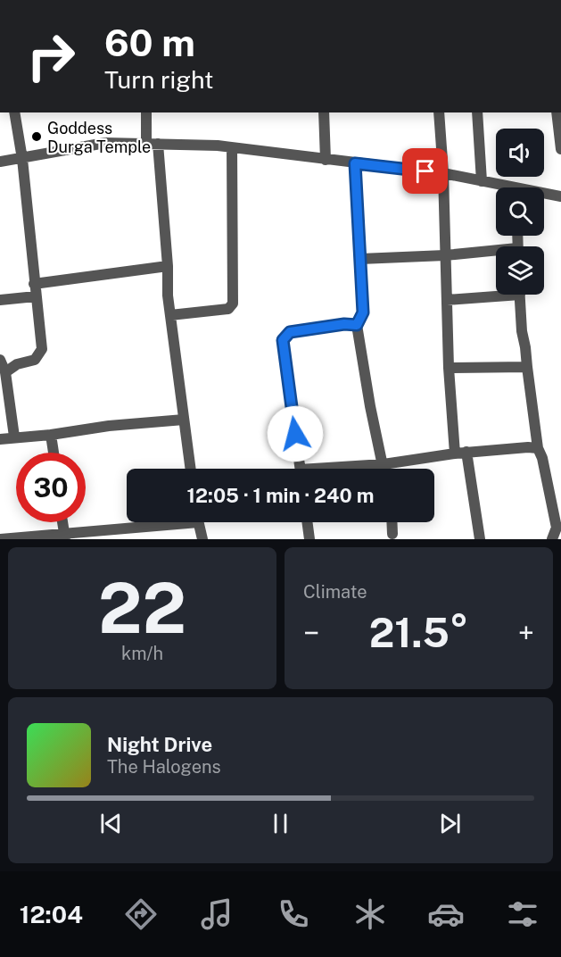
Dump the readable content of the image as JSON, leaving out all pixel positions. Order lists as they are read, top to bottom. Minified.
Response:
{"places":["Goddess Durga Temple"],"page":{"turn":["60 m","Turn right"],"limit":"30","trip":"12:05 · 1 min · 240 m","tile":[["22","km/h"],"Climate"],"heat":["−","21.5°","+"],"song":["Night Drive","The Halogens"],"tabs":"12:04"}}
